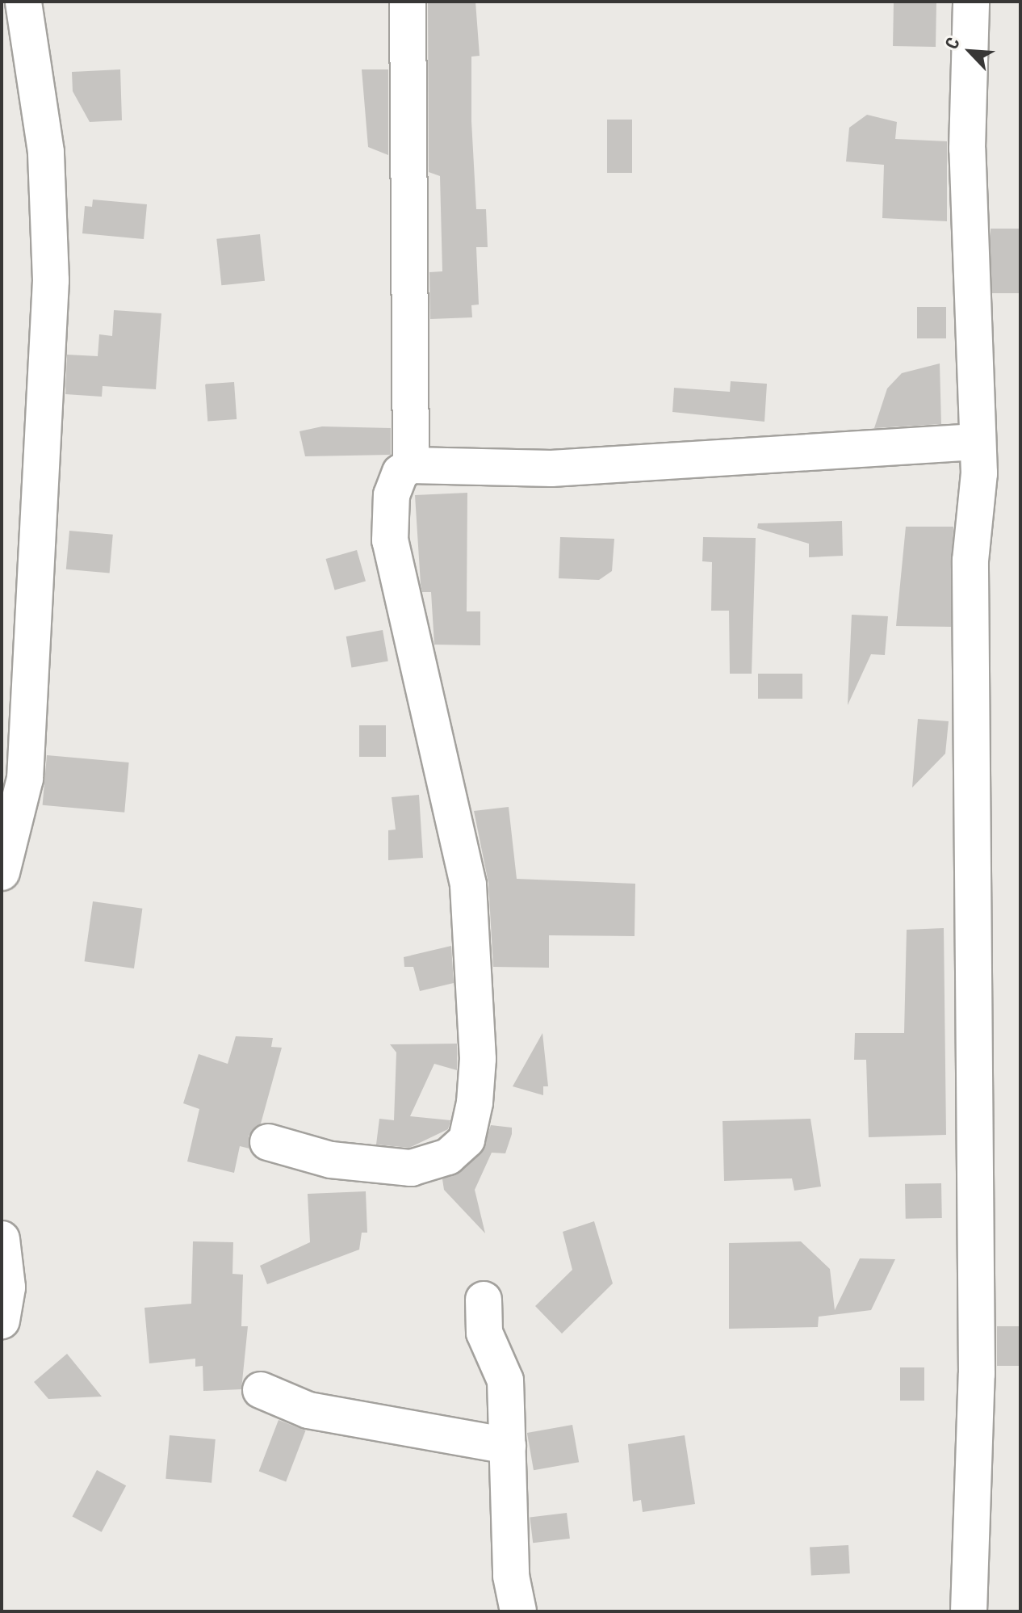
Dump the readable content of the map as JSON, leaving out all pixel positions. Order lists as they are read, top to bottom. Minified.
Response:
{"north":"top left"}
